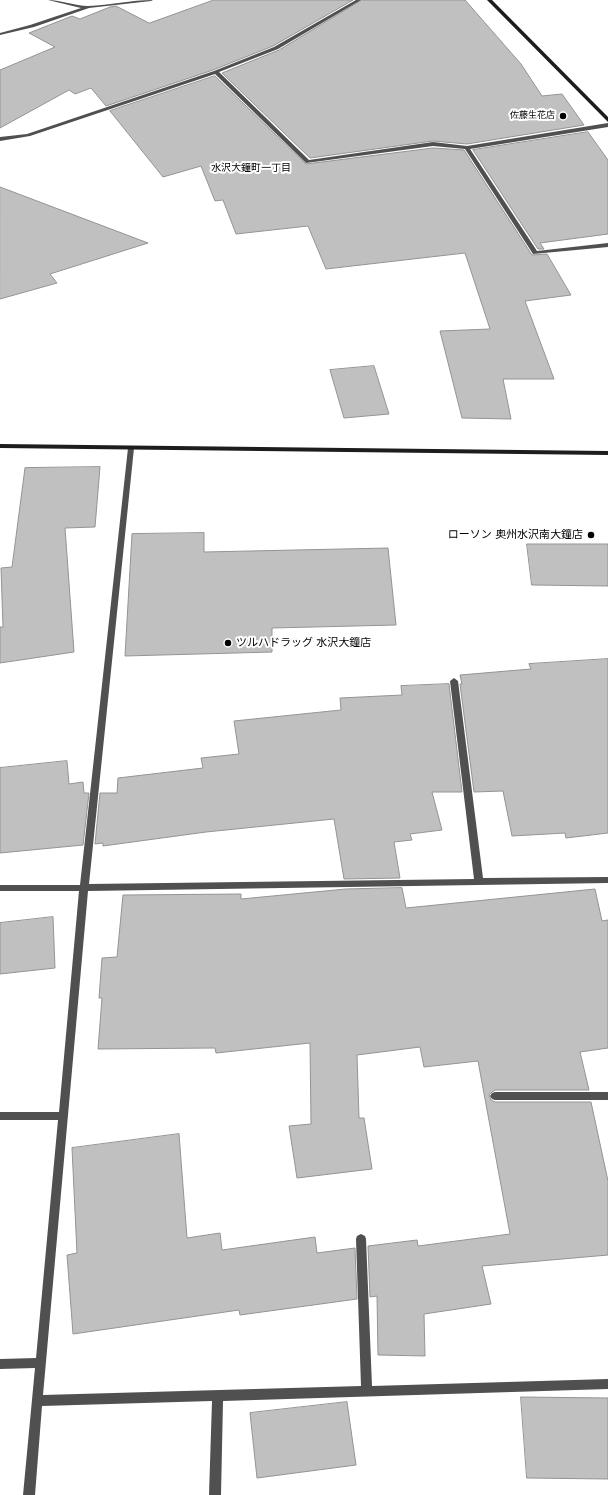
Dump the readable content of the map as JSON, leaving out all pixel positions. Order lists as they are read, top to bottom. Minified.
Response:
{"districts":["水沢大鐘町一丁目"],"places":["佐藤生花店","ローソン 奥州水沢南大鐘店","ツルハドラッグ 水沢大鐘店"]}
